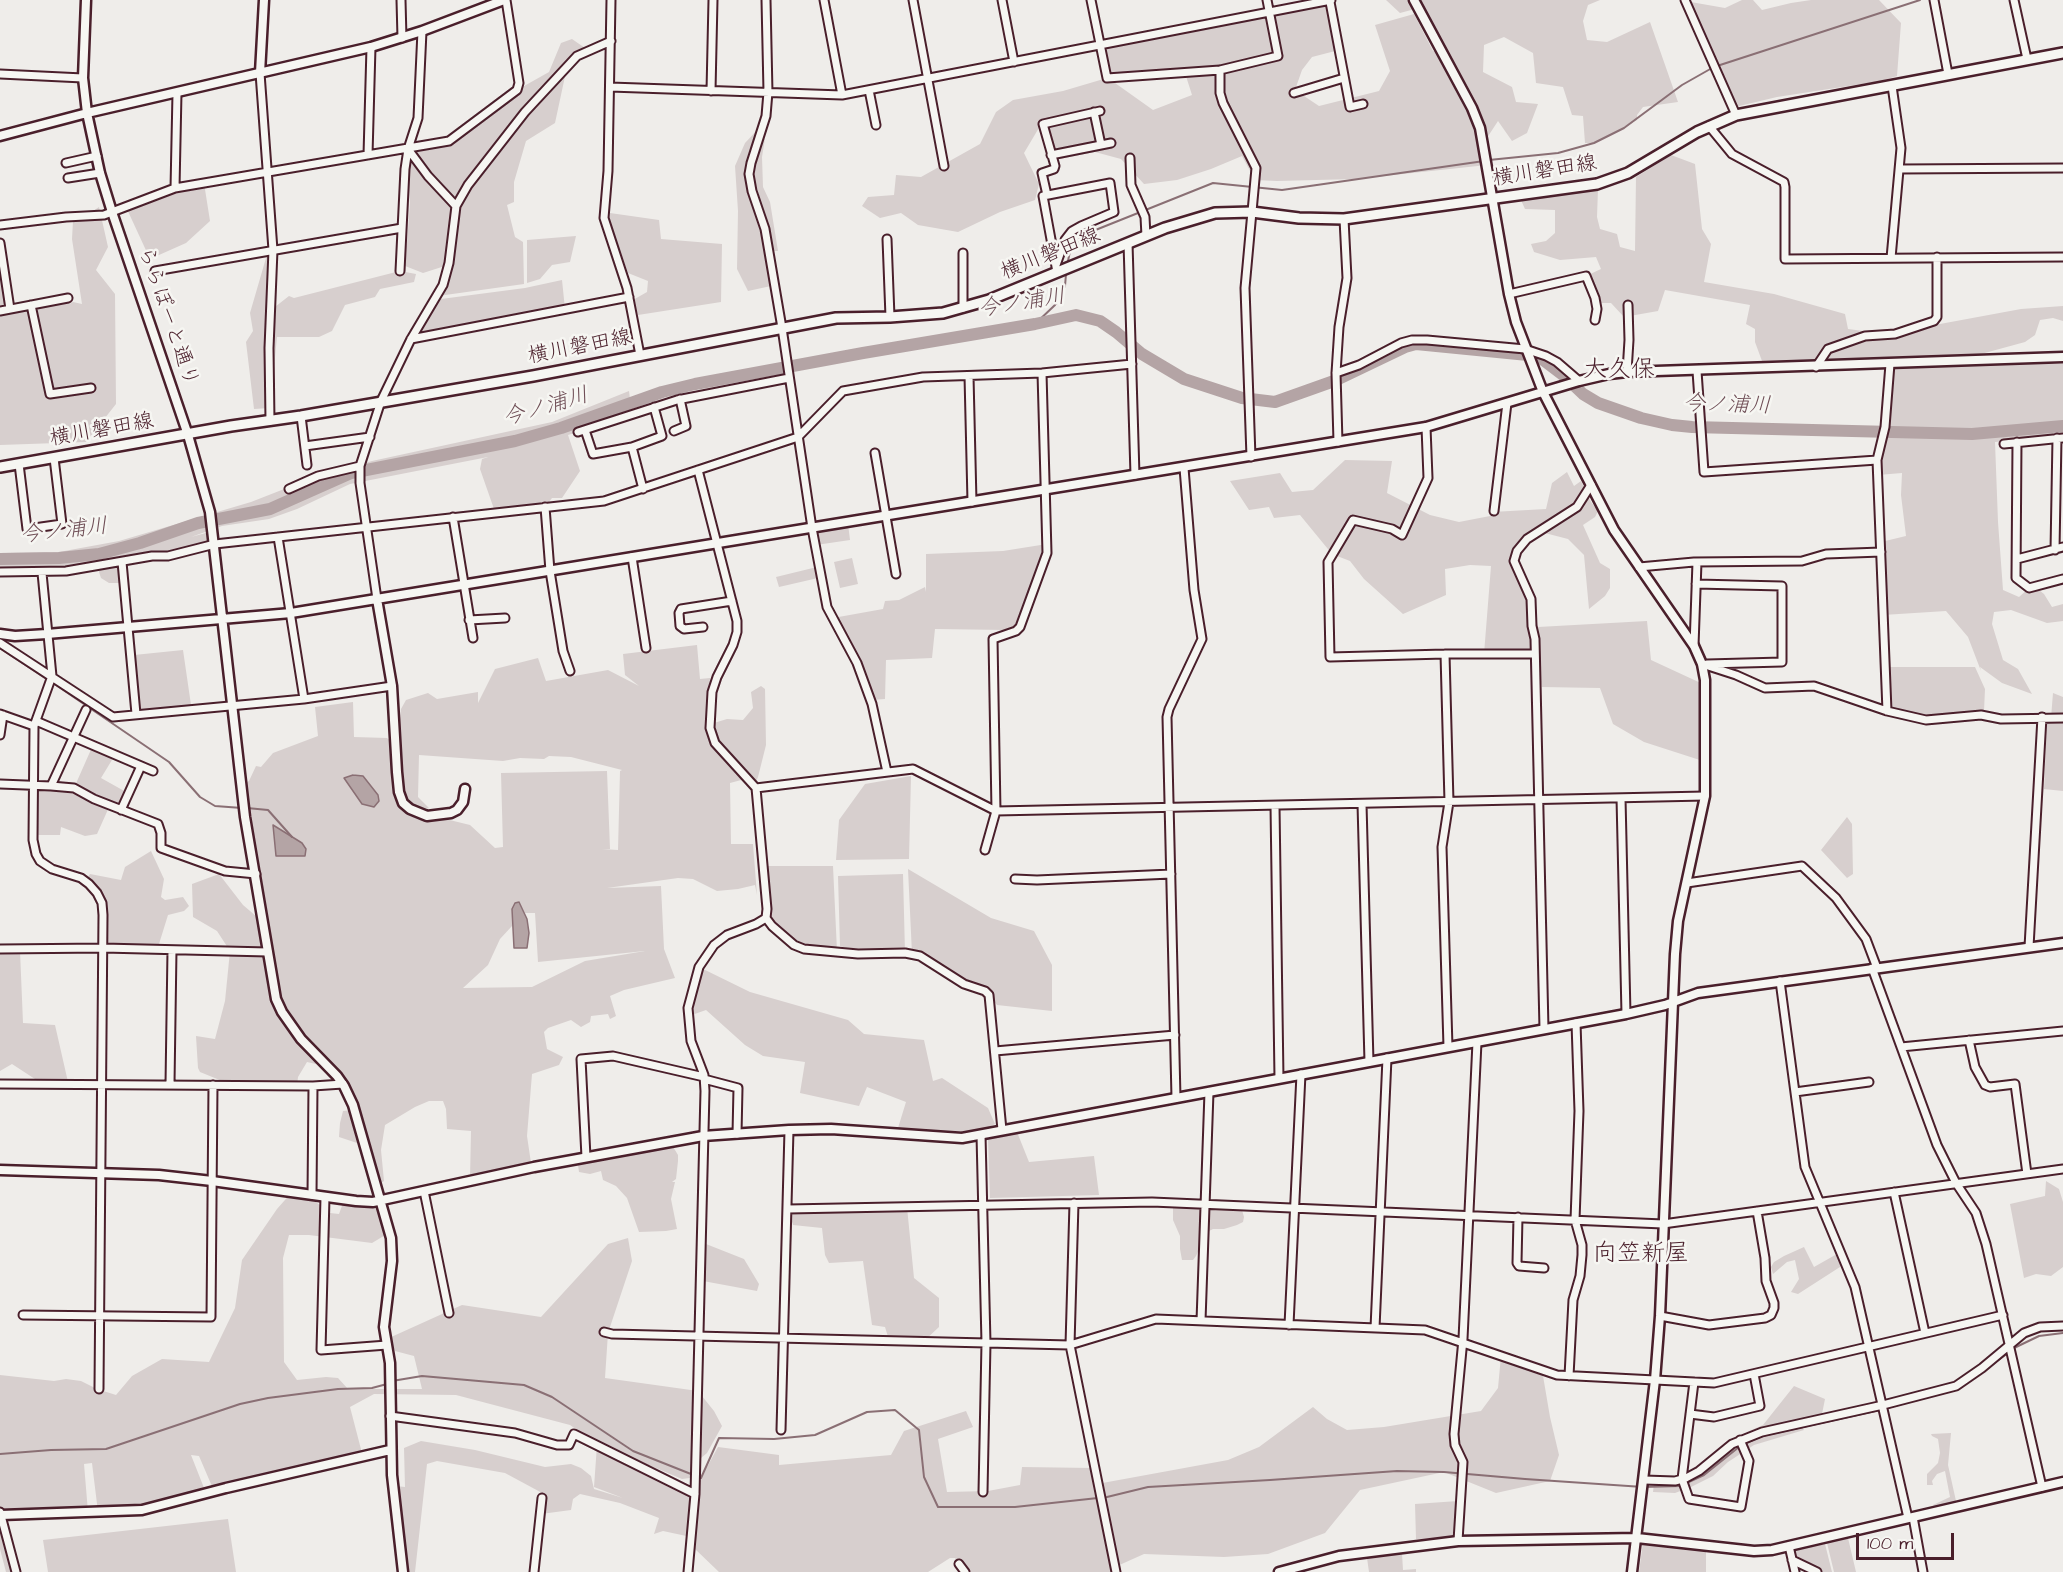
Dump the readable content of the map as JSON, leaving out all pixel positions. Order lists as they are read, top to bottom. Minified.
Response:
{"streets":{"main road":["横川磐田線"],"street":["ららぽーと通り"]},"crossings":[["横川磐田線","ららぽーと通り"]],"districts":["大久保","向笠新屋"],"water":["今ノ浦川"],"scale_bar":"100 m"}
